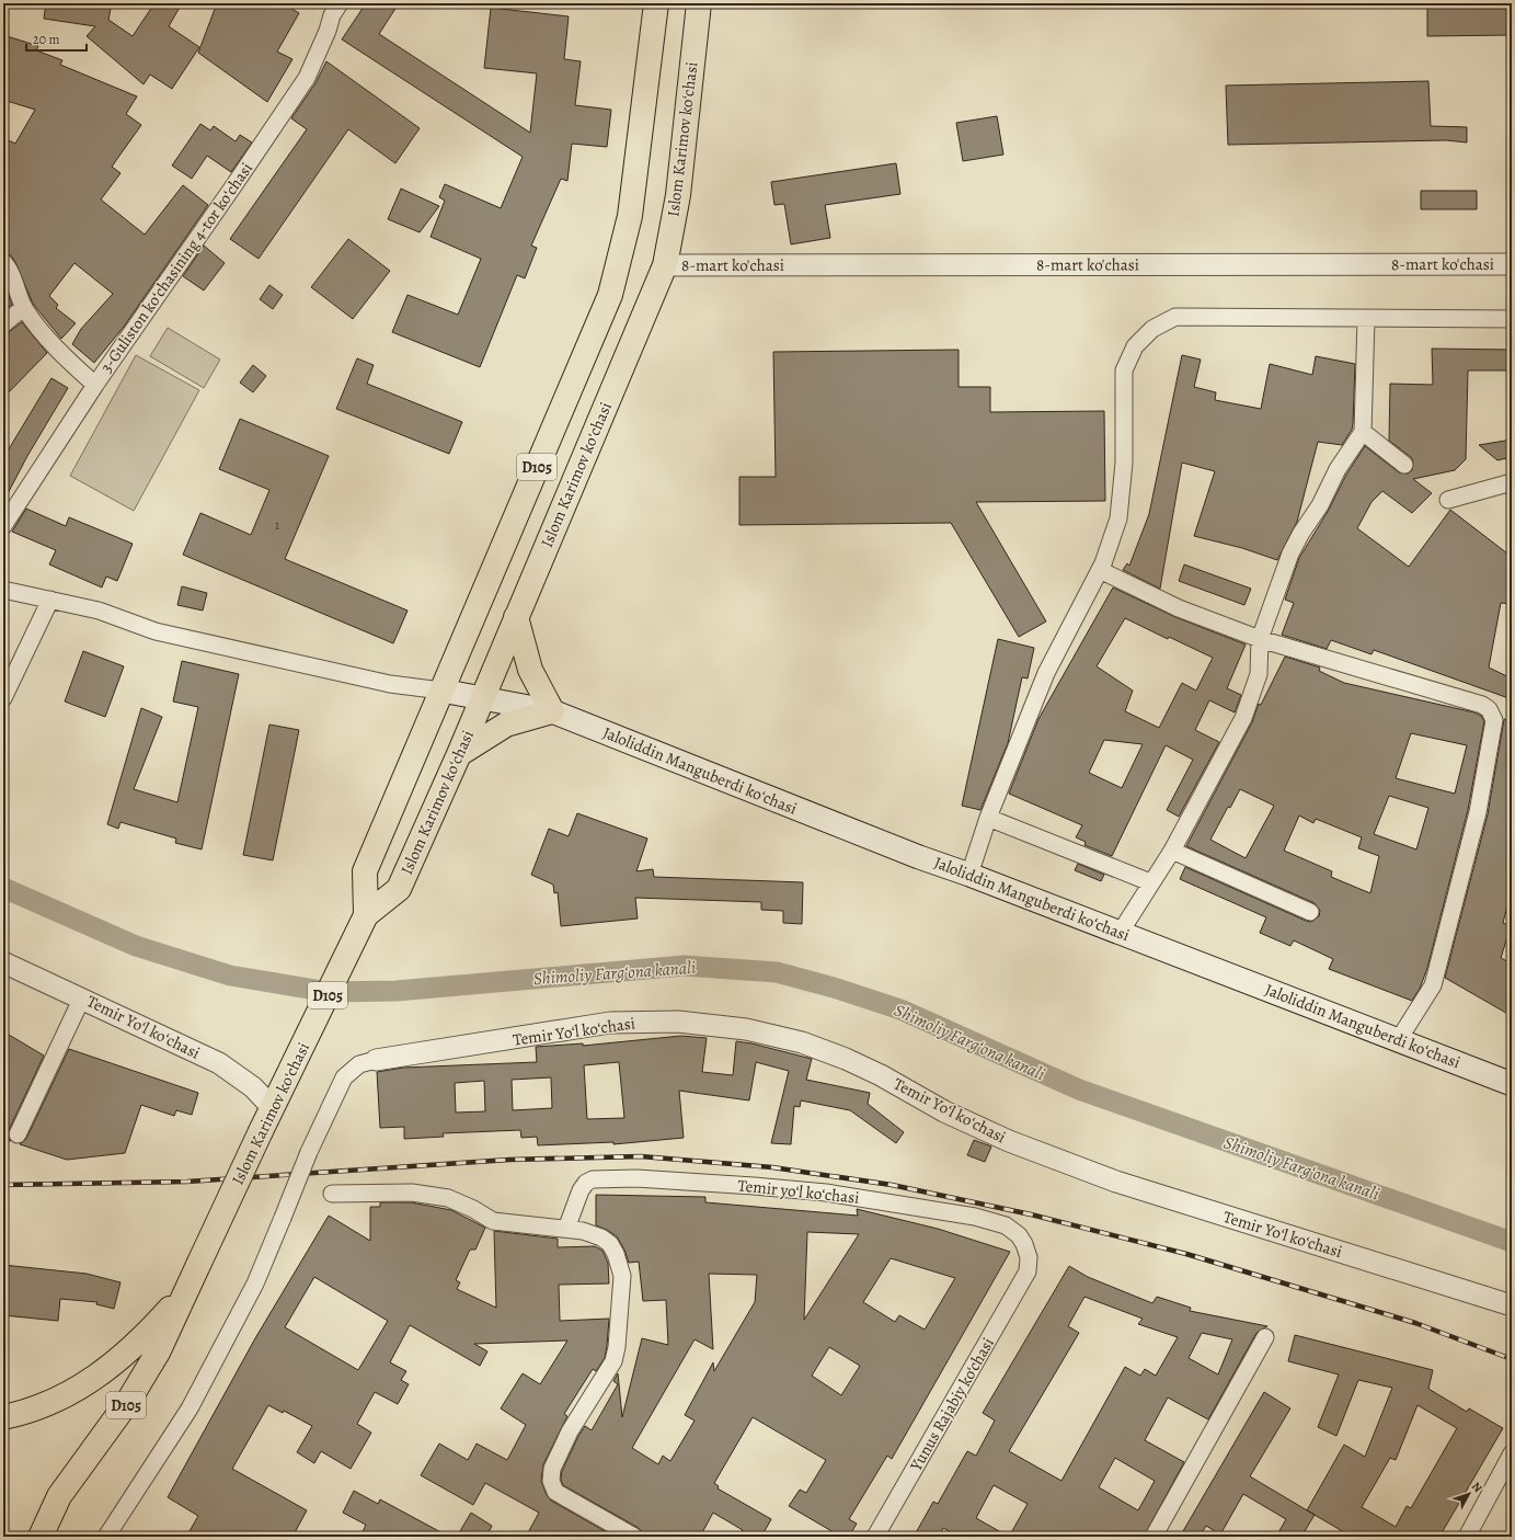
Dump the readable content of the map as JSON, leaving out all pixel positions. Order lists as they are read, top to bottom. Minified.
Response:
{"streets":{"main road":["Islom Karimov koʻchasi","D105","Jaloliddin Manguberdi koʻchasi"],"street":["8-mart ko'chasi","3-Guliston koʻchasining 4-tor koʻchasi","Temir Yoʻl koʻchasi","Temir yoʻl koʻchasi","Yunus Rajabiy ko‘chasi"]},"crossings":[["Islom Karimov koʻchasi","8-mart ko'chasi"],["Islom Karimov koʻchasi","D105"],["Islom Karimov koʻchasi","Jaloliddin Manguberdi koʻchasi"],["Islom Karimov koʻchasi","Temir Yoʻl koʻchasi"],["Temir yoʻl koʻchasi","Yunus Rajabiy ko‘chasi"]],"water":["Shimoliy Fargʻona kanali"],"house_numbers":["1"],"scale_bar":"20 m","north":"top right"}
